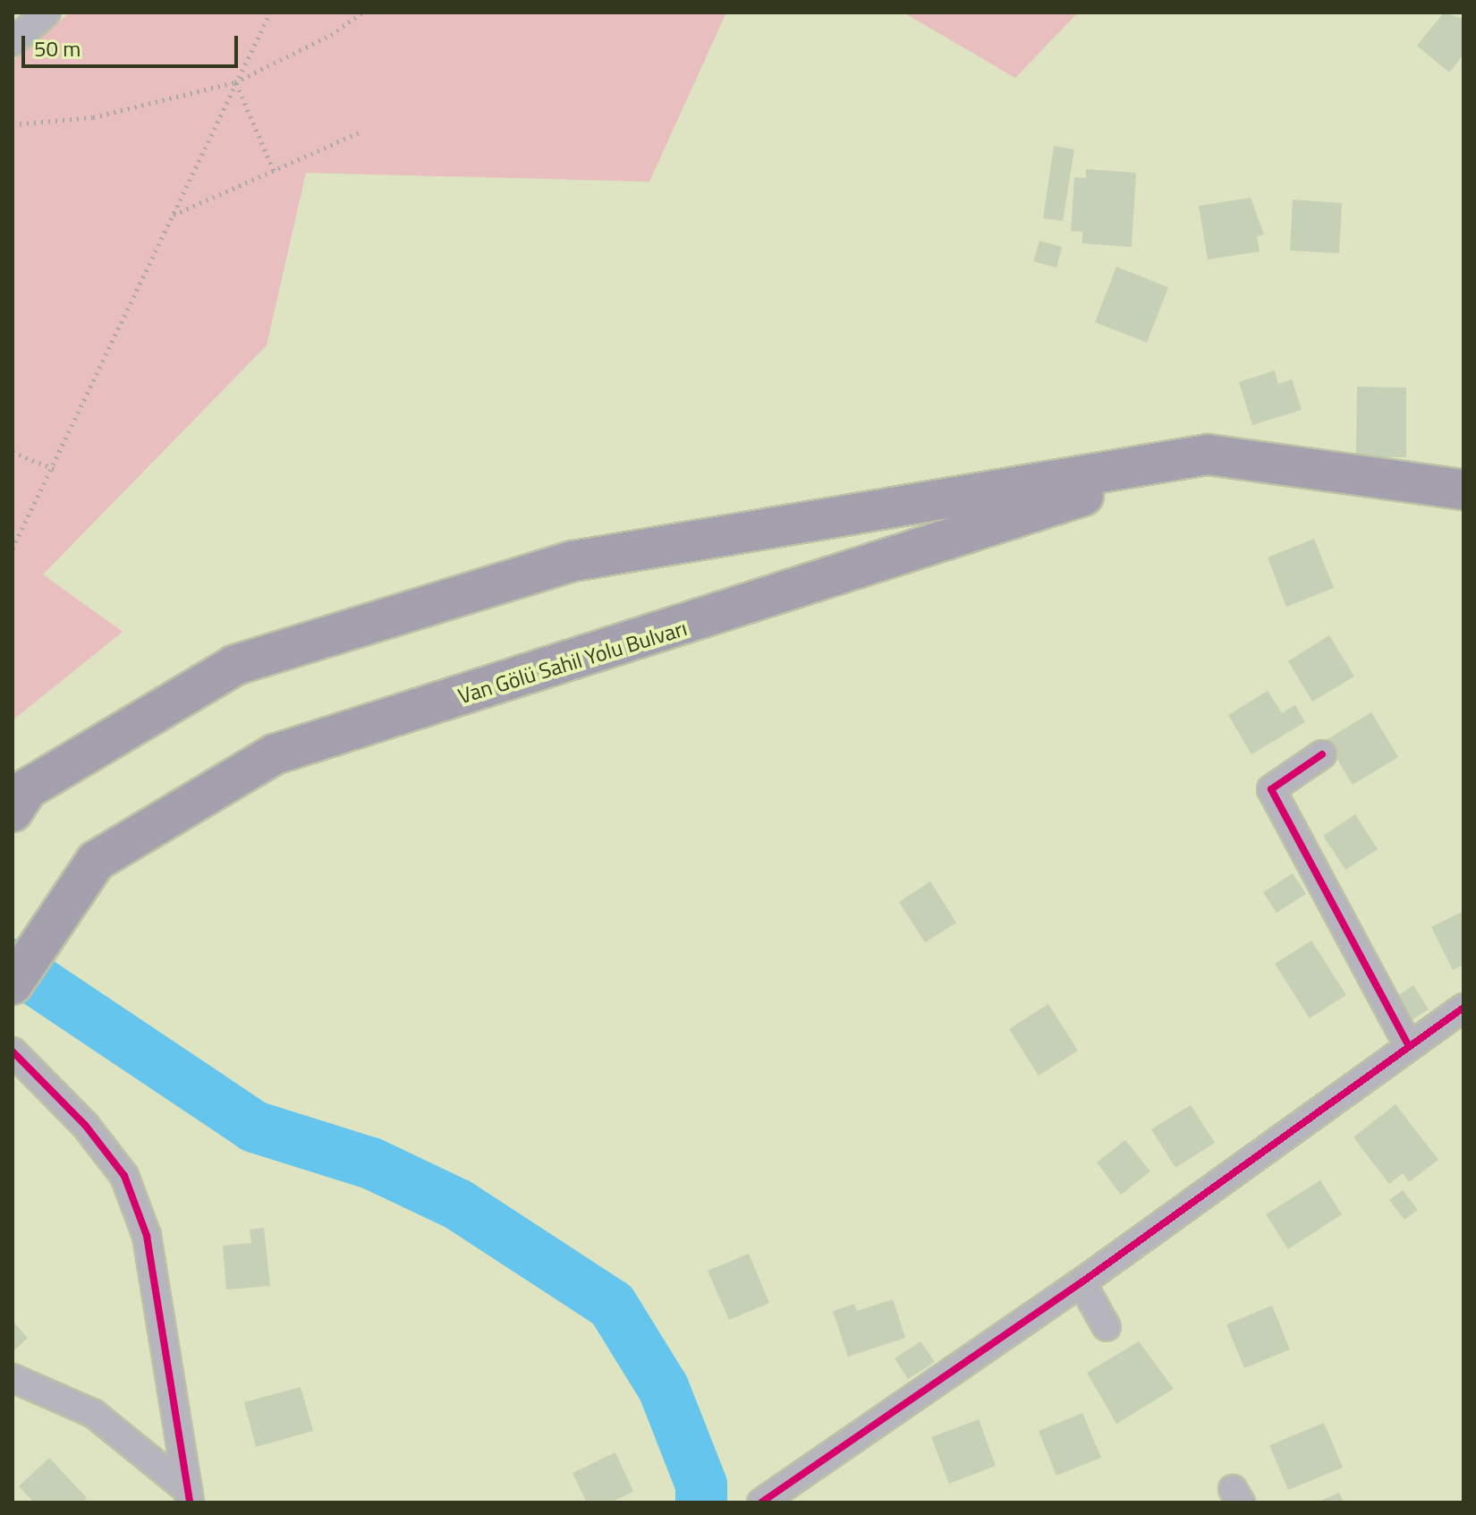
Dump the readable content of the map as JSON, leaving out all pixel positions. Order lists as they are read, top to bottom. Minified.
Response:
{"streets":{"main road":["Van Gölü Sahil Yolu Bulvarı"]},"scale_bar":"50 m"}
